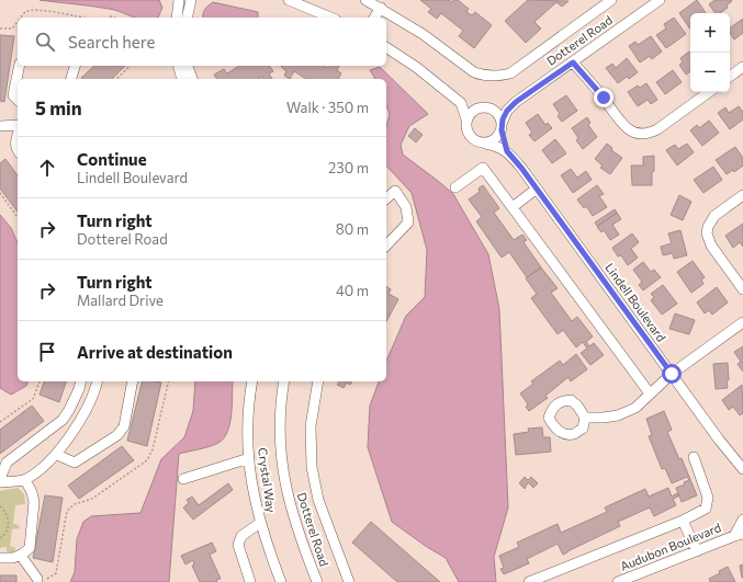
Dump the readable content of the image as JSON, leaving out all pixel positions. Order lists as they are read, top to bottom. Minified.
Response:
{"streets":{"street":["Dotterel Road","Lindell Boulevard","Crystal Way","Audubon Boulevard"]},"crossings":[["Dotterel Road","Lindell Boulevard"]],"page":{"map_buttons":["+","−"],"search":"Search here","heading":["5 min","Walk · 350 m"],"list":[["Continue","Lindell Boulevard","230 m"],["Turn right","Dotterel Road","80 m"],["Turn right","Mallard Drive","40 m"],"Arrive at destination"]}}
